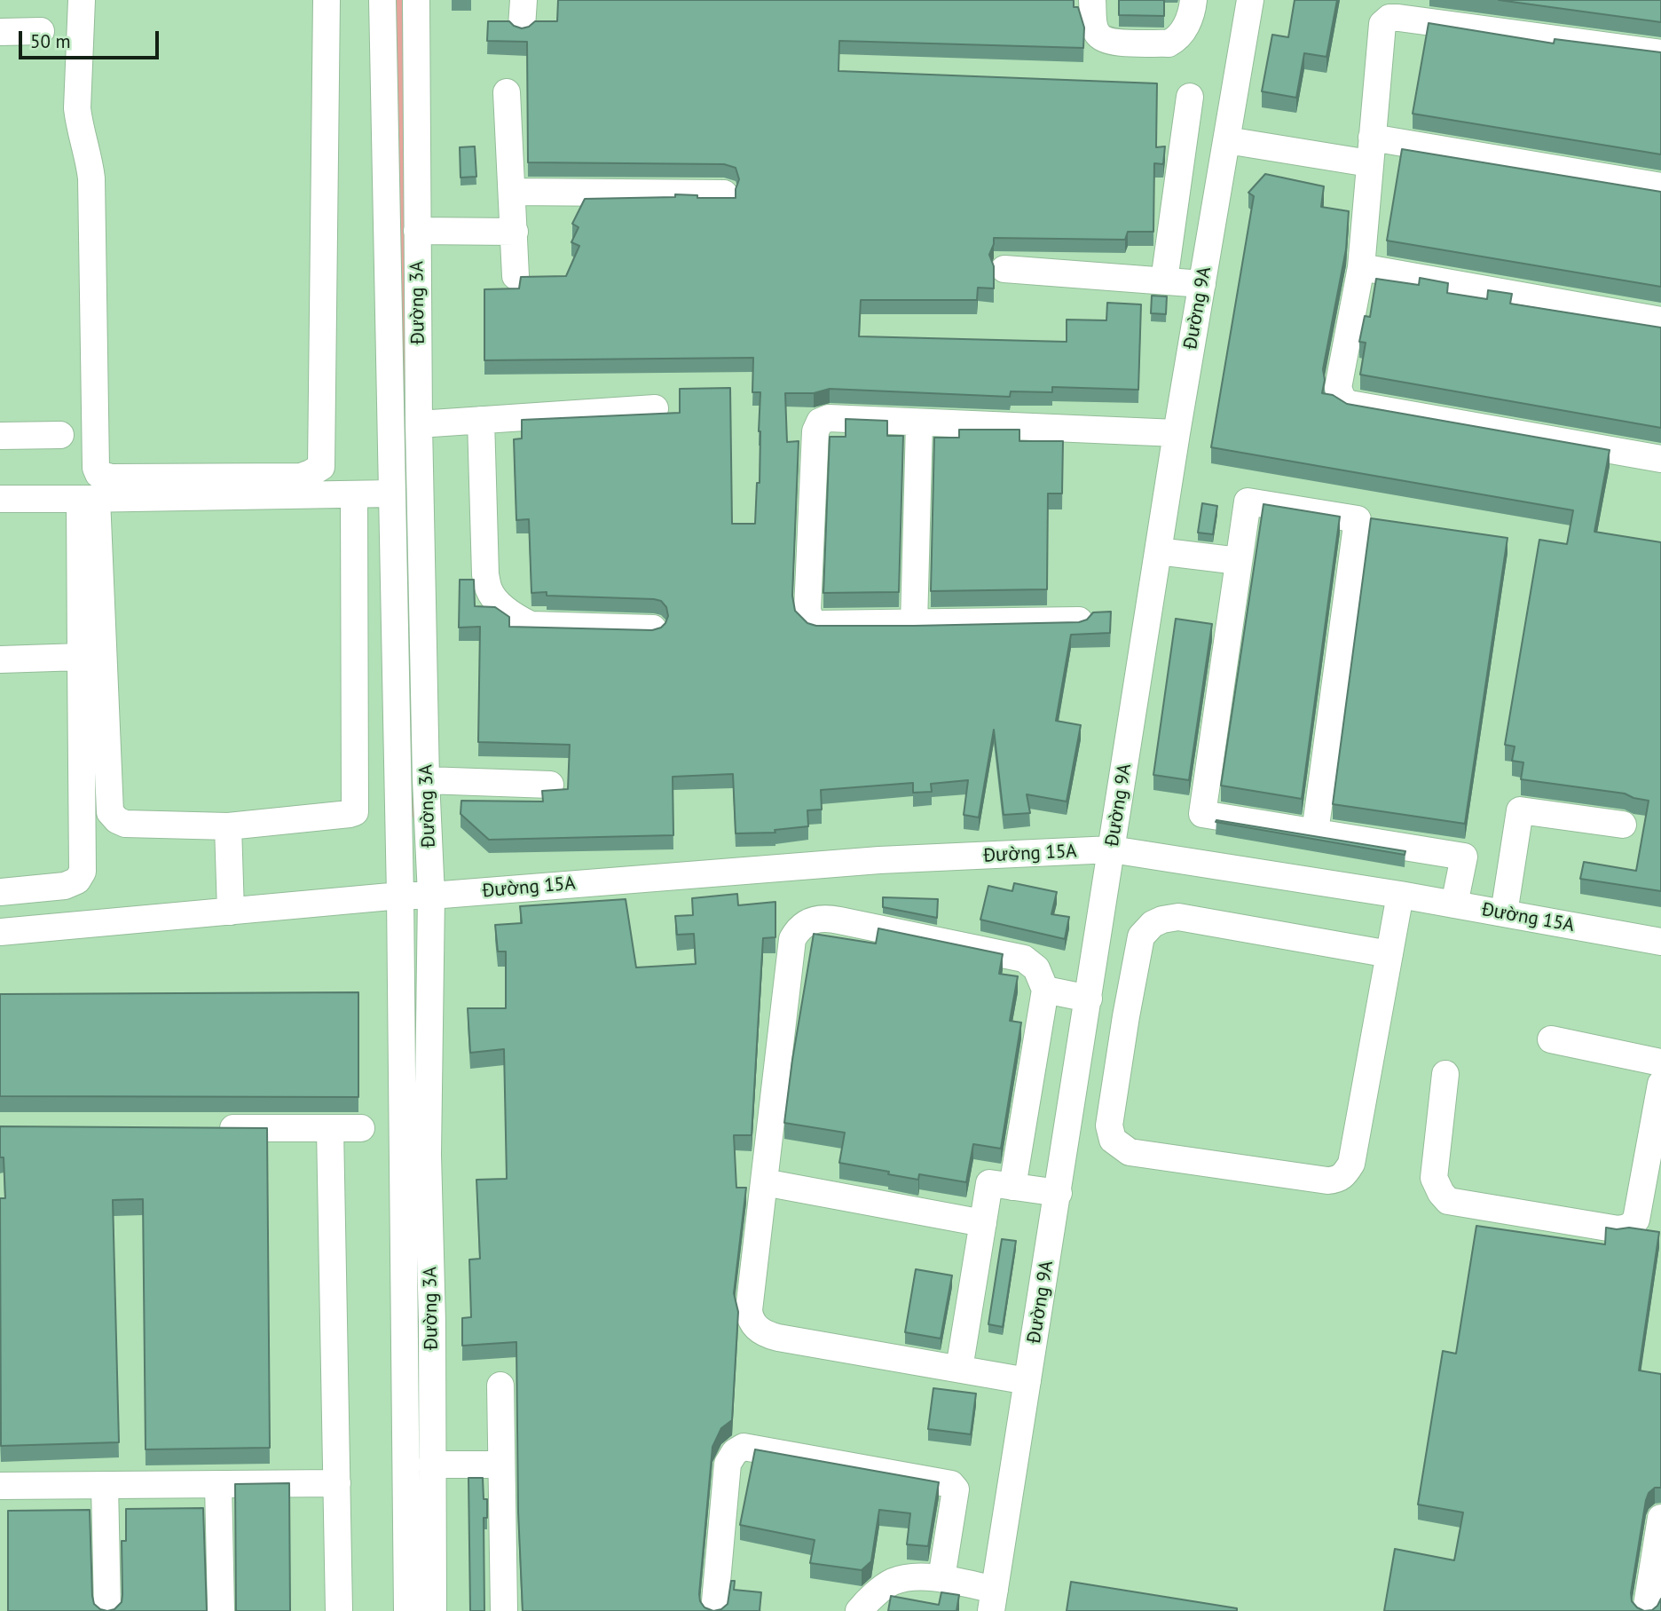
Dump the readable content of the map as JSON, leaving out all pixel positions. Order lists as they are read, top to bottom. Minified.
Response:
{"streets":{"street":["Đường 3A","Đường 9A","Đường 15A"]},"crossings":[["Đường 3A","Đường 15A"],["Đường 9A","Đường 15A"]],"scale_bar":"50 m"}
